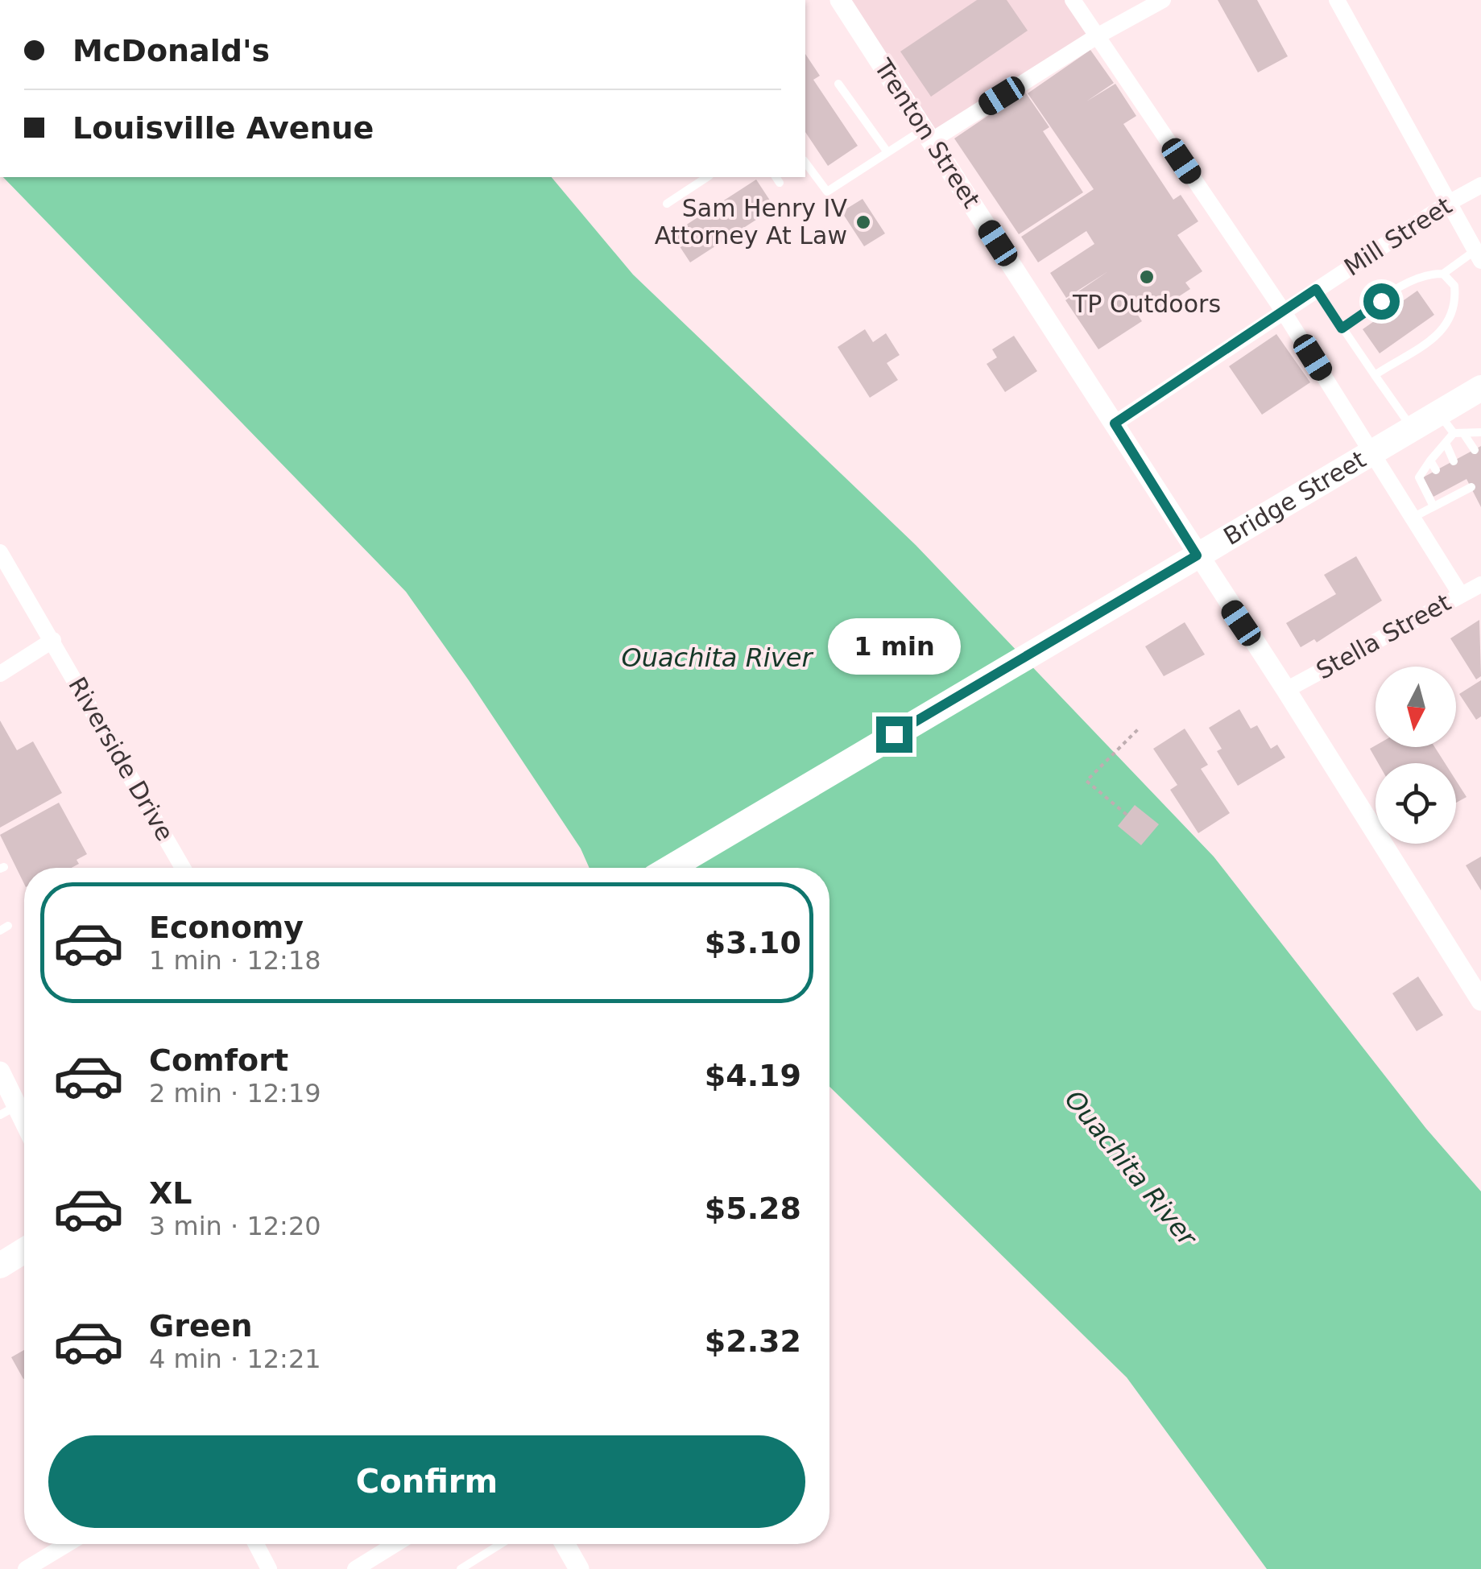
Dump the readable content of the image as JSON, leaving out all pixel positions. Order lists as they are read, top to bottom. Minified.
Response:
{"streets":{"main road":["Bridge Street"],"street":["Trenton Street","Mill Street","Stella Street","Riverside Drive"]},"crossings":[["Trenton Street","Mill Street"],["Trenton Street","Bridge Street"],["Trenton Street","Stella Street"]],"water":["Ouachita River"],"places":["Sam Henry IV Attorney At Law","TP Outdoors"],"north":"bottom","page":{"banner":["McDonald's","Louisville Avenue"],"bubble":"1 min","list":[{"name":"Economy","note":"1 min · 12:18","value":"$3.10"},{"name":"Comfort","note":"2 min · 12:19","value":"$4.19"},{"name":"XL","note":"3 min · 12:20","value":"$5.28"},{"name":"Green","note":"4 min · 12:21","value":"$2.32"}],"buttons":"Confirm"}}
